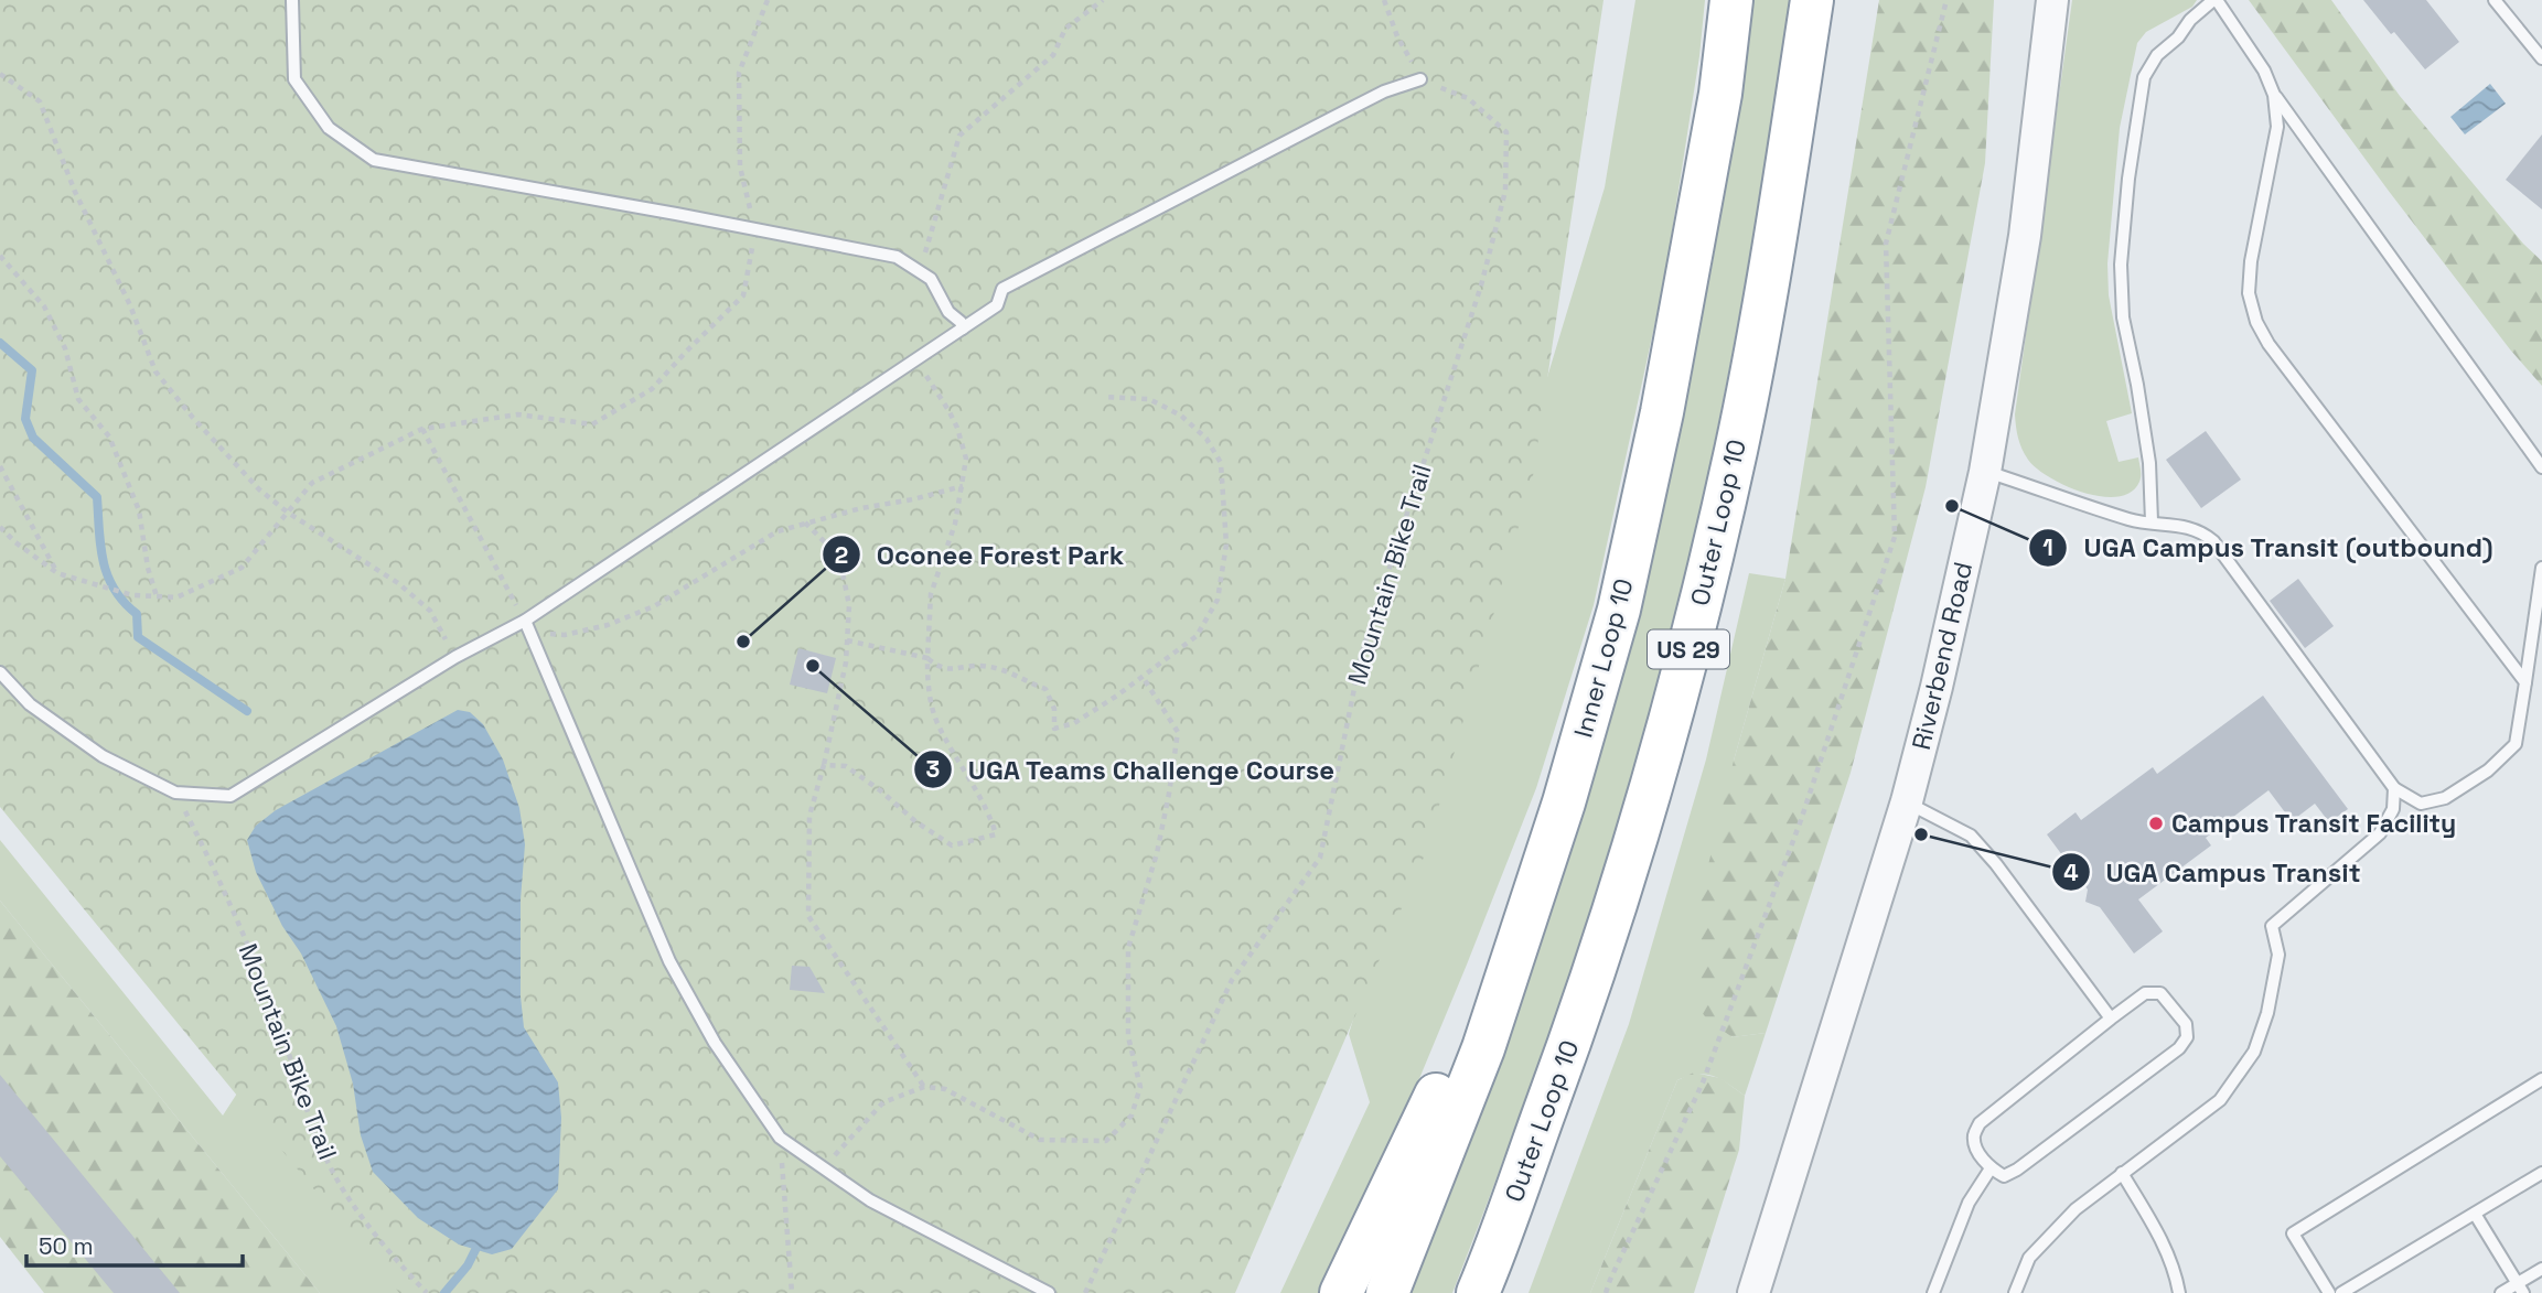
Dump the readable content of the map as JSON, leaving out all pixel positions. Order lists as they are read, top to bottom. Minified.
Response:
{"streets":{"highway":["Outer Loop 10","US 29","Inner Loop 10"],"street":["Riverbend Road"],"path":["Mountain Bike Trail"]},"places":["UGA Campus Transit (outbound)","Oconee Forest Park","UGA Teams Challenge Course","Campus Transit Facility","UGA Campus Transit"],"scale_bar":"50 m"}
